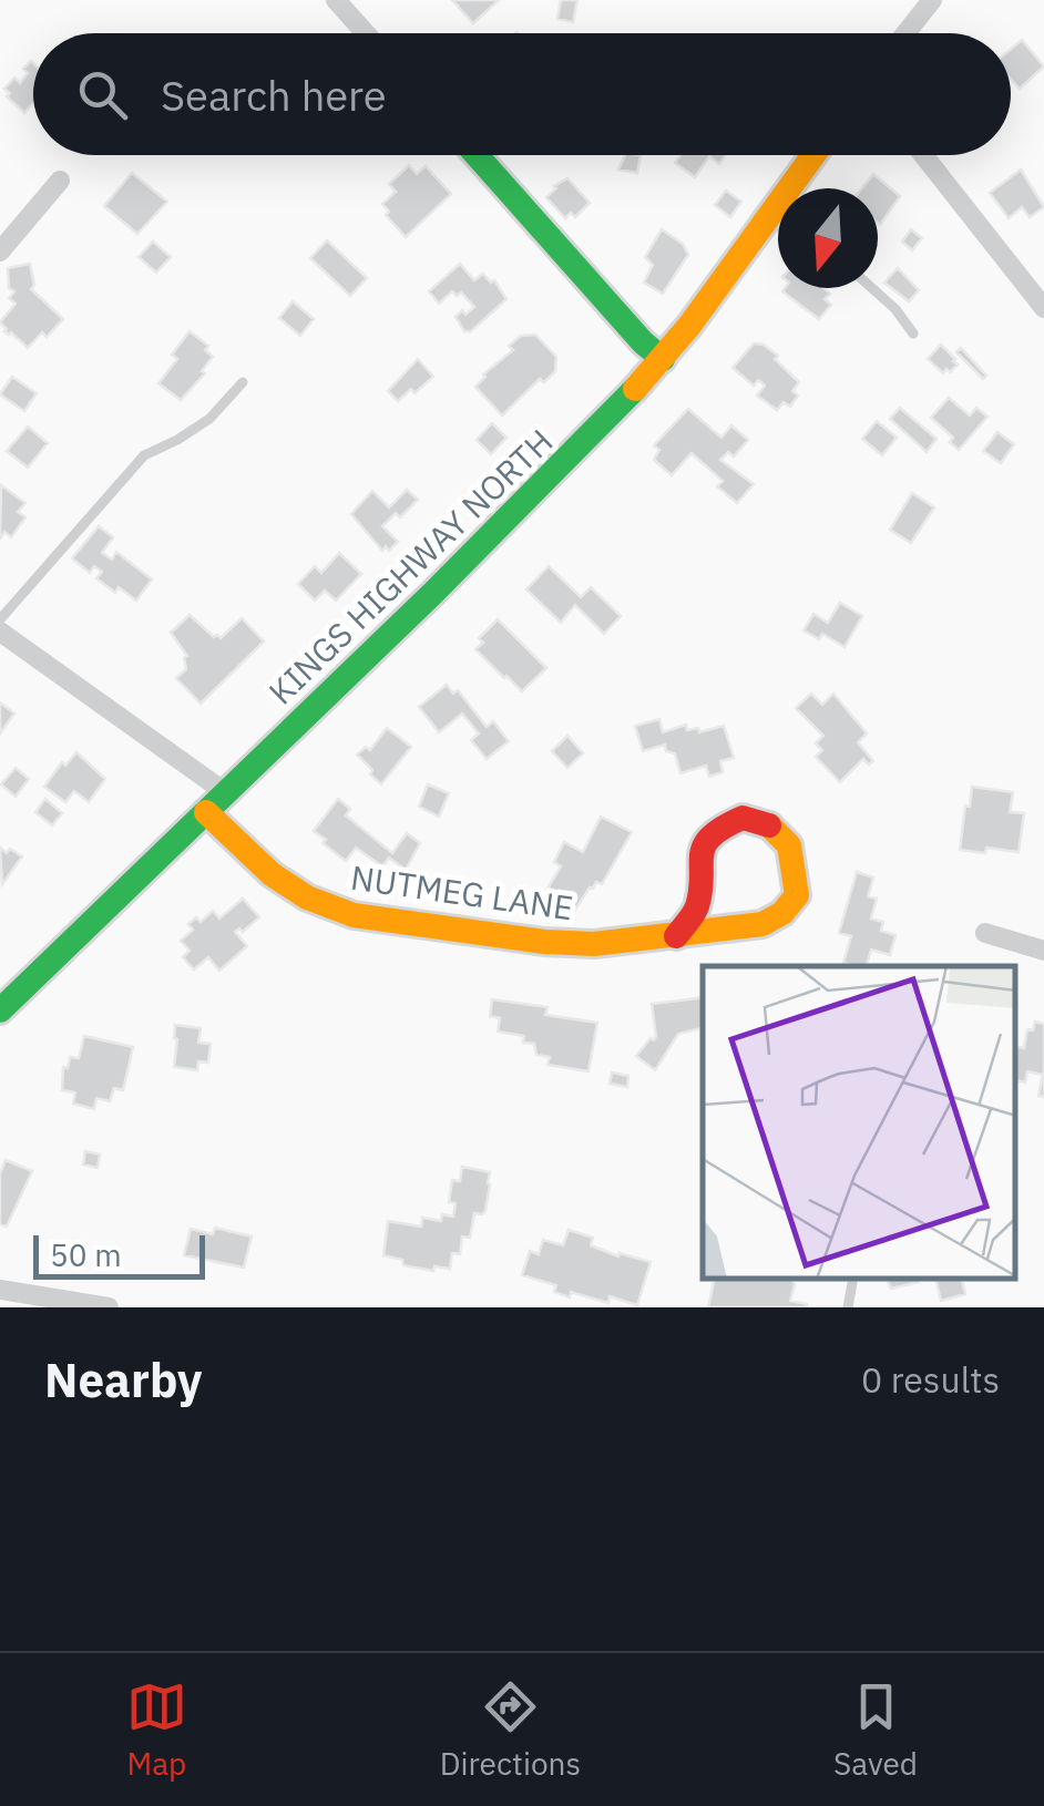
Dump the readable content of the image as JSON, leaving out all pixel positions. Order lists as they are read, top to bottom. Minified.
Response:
{"streets":{"street":["KINGS HIGHWAY NORTH","NUTMEG LANE"]},"crossings":[["KINGS HIGHWAY NORTH","NUTMEG LANE"]],"scale_bar":"50 m","north":"bottom","page":{"search":"Search here","scale":"50 m","heading":["Nearby","0 results"],"nav":["Map","Directions","Saved"]}}
